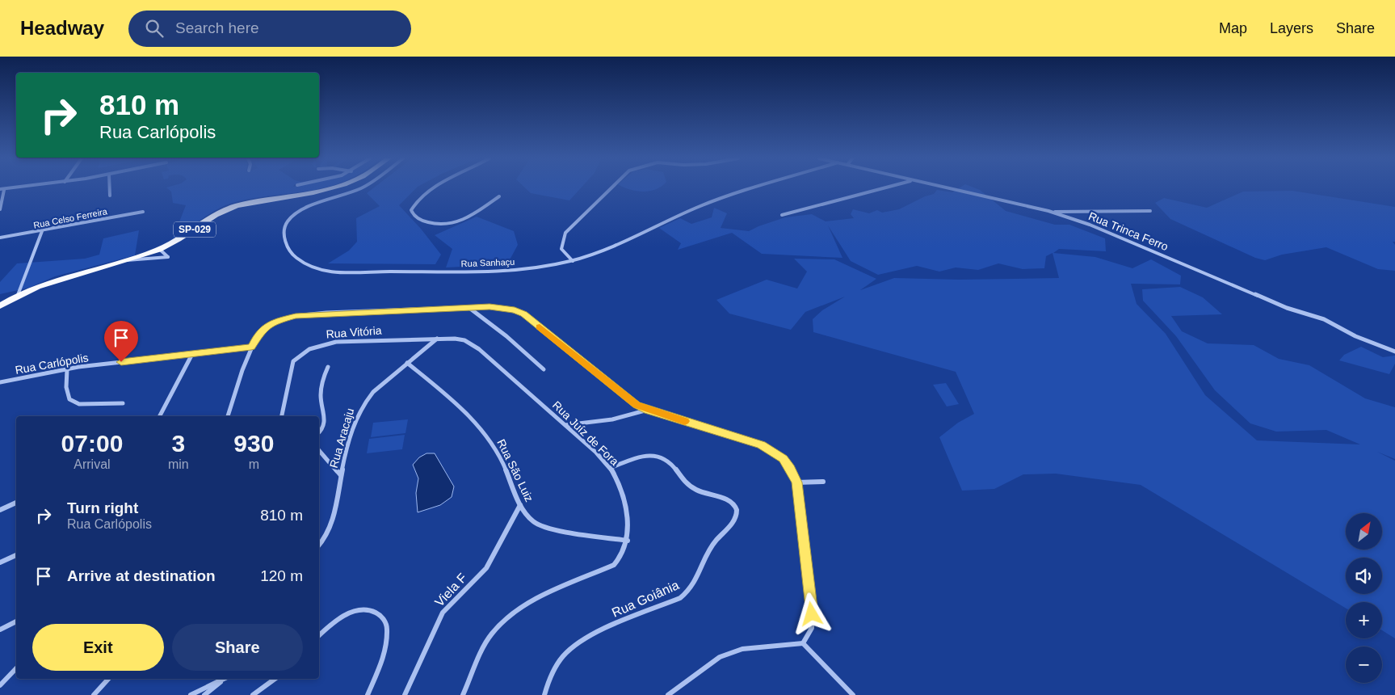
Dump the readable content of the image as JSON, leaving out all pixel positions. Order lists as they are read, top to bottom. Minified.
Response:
{"streets":{"highway":["SP-029"],"street":["Rua Celso Ferreira","Rua Trinca Ferro","Rua Sanhaçu","Rua Vitória","Rua Carlópolis","Rua Juíz de Fora","Rua Aracaju","Rua São Luiz","Viela F","Rua Goiânia"]},"crossings":[["Rua Vitória","Rua Juíz de Fora"],["Rua Vitória","Rua Aracaju"],["Rua Juíz de Fora","Rua São Luiz"],["Rua Juíz de Fora","Rua Goiânia"],["Rua Aracaju","Rua São Luiz"],["Rua São Luiz","Viela F"]],"north":"top right","page":{"header":"Headway","search":"Search here","nav":["Map","Layers","Share"],"turn":["810 m","Rua Carlópolis"],"eta":["07:00","Arrival","3","min","930","m"],"list":[{"name":"Turn right","note":"Rua Carlópolis","value":"810 m"},{"name":"Arrive at destination","value":"120 m"}],"map_buttons":["+","−"],"buttons":["Exit","Share"]}}
